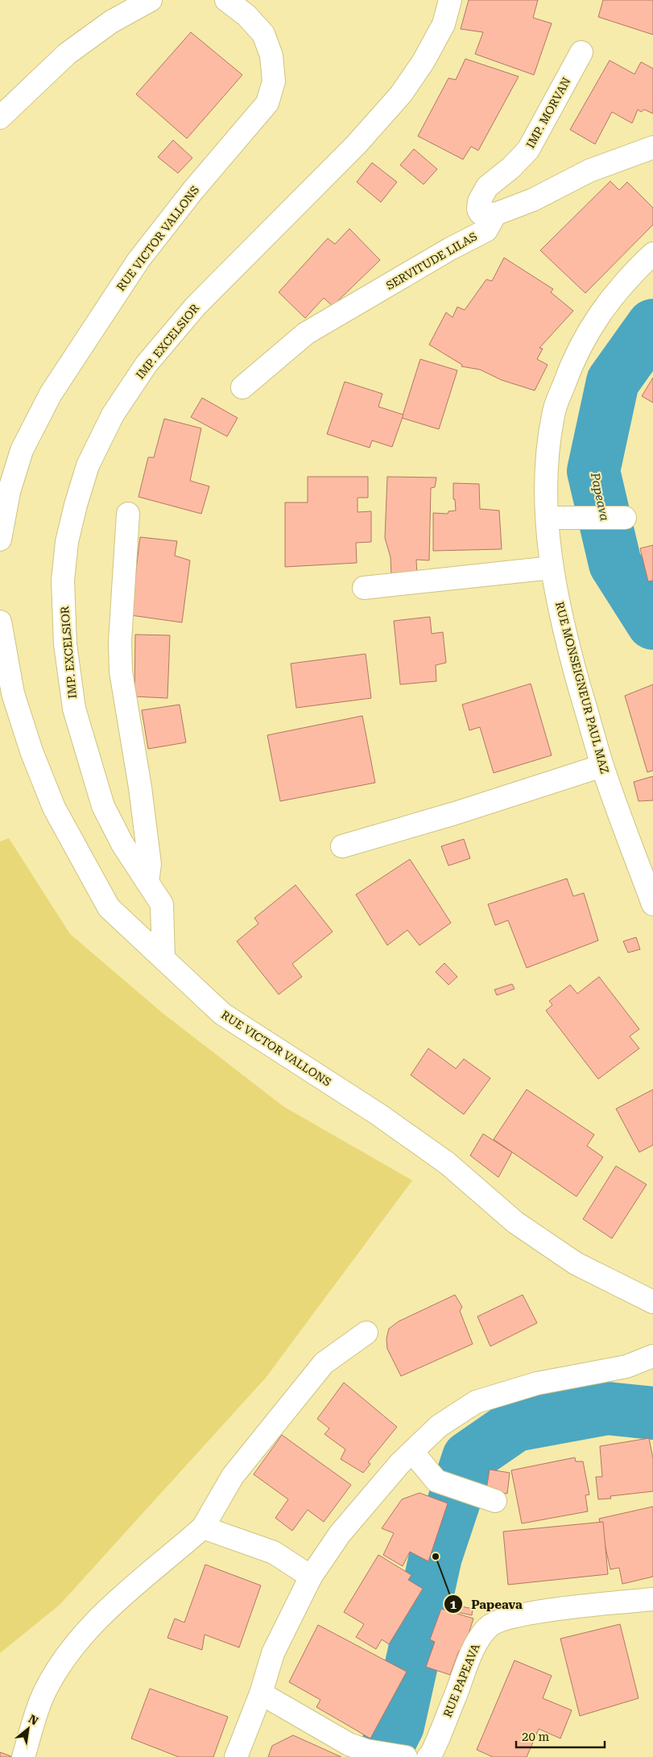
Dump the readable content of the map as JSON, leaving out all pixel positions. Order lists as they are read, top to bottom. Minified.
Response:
{"streets":{"street":["IMP. MORVAN","RUE VICTOR VALLONS","SERVITUDE LILAS","IMP. EXCELSIOR","RUE MONSEIGNEUR PAUL MAZ","RUE PAPEAVA"]},"crossings":[["IMP. MORVAN","SERVITUDE LILAS"],["RUE VICTOR VALLONS","IMP. EXCELSIOR"]],"water":["Papeava"],"places":["Papeava"],"scale_bar":"20 m","north":"top right"}
